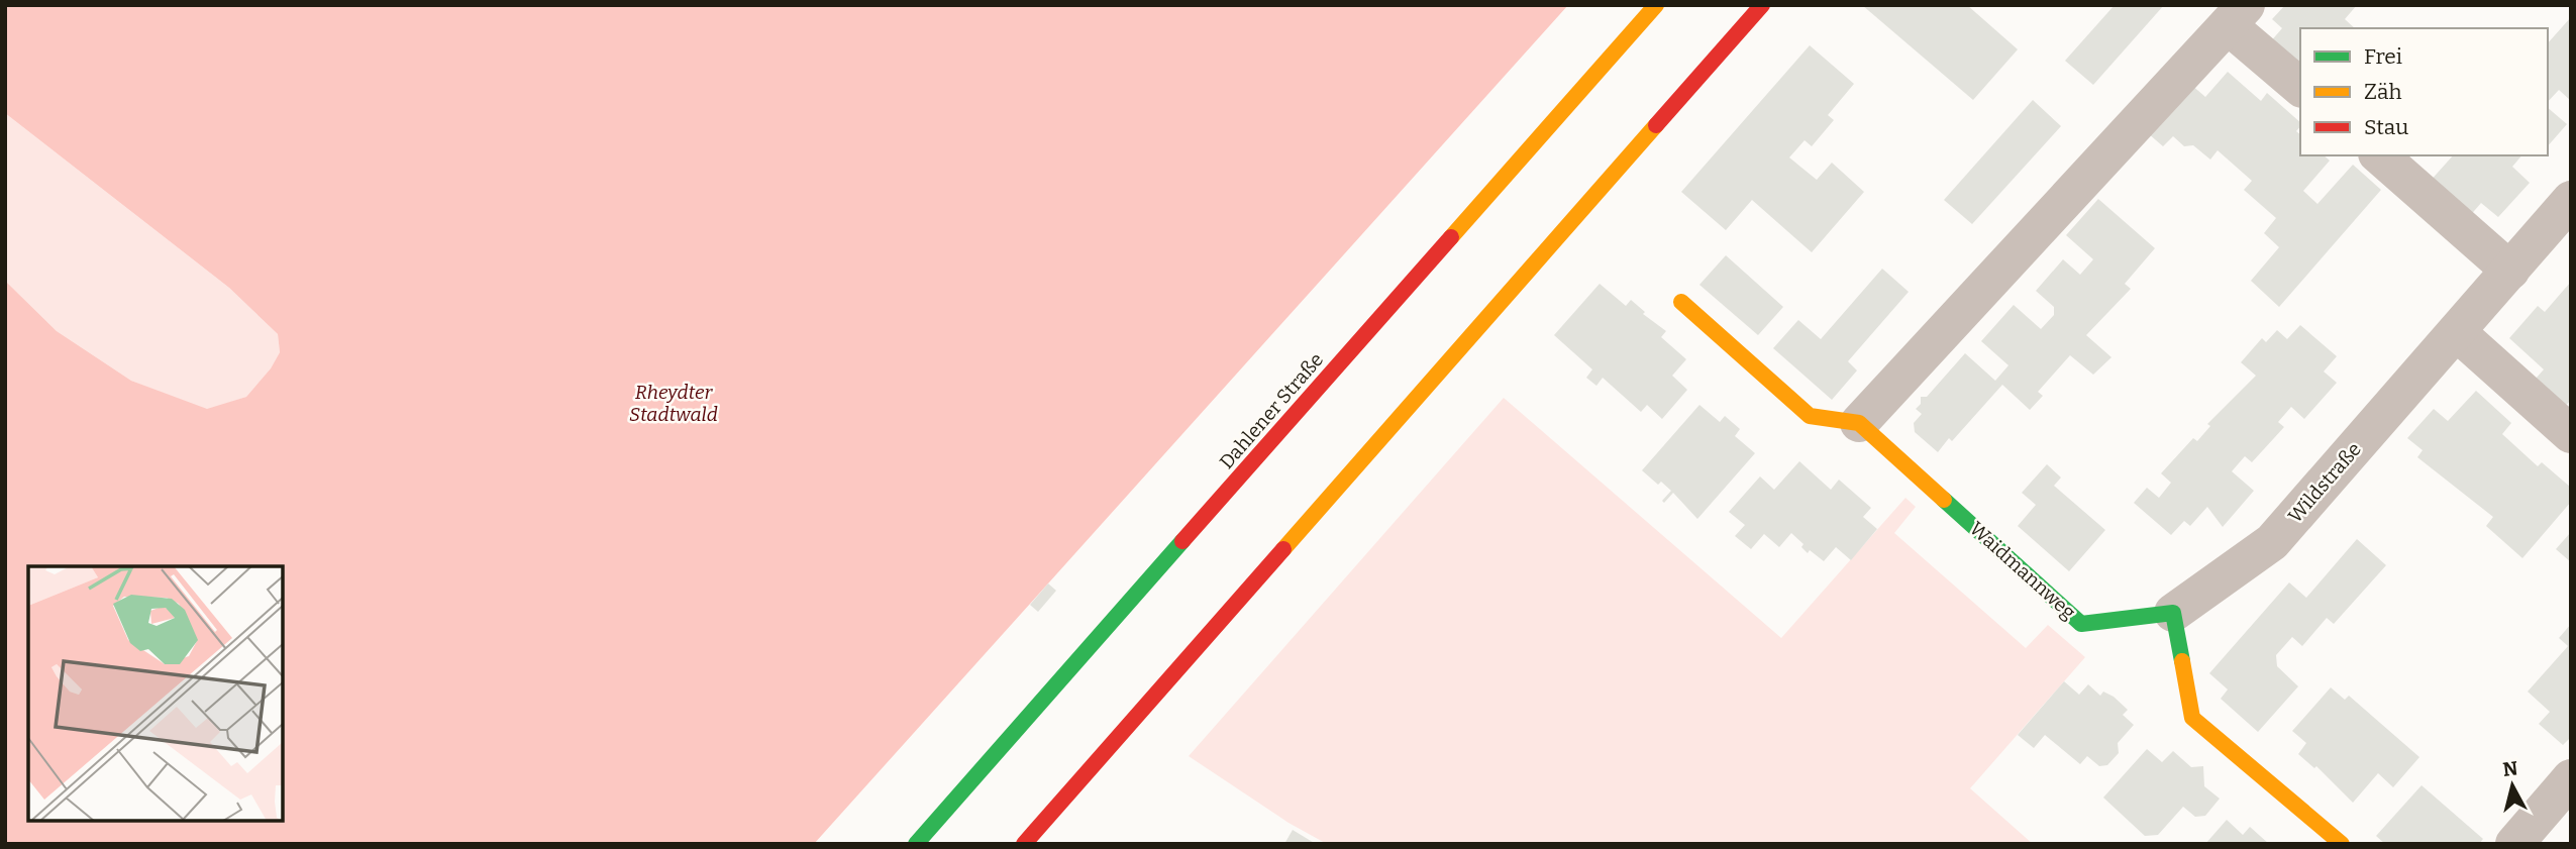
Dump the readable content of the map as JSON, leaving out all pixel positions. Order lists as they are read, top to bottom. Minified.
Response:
{"streets":{"main road":["Dahlener Straße","Waidmannweg"],"street":["Wildstraße"]},"crossings":[["Wildstraße","Waidmannweg"]],"parks":["Rheydter Stadtwald"],"legend":["Frei","Zäh","Stau"],"north":"top"}
